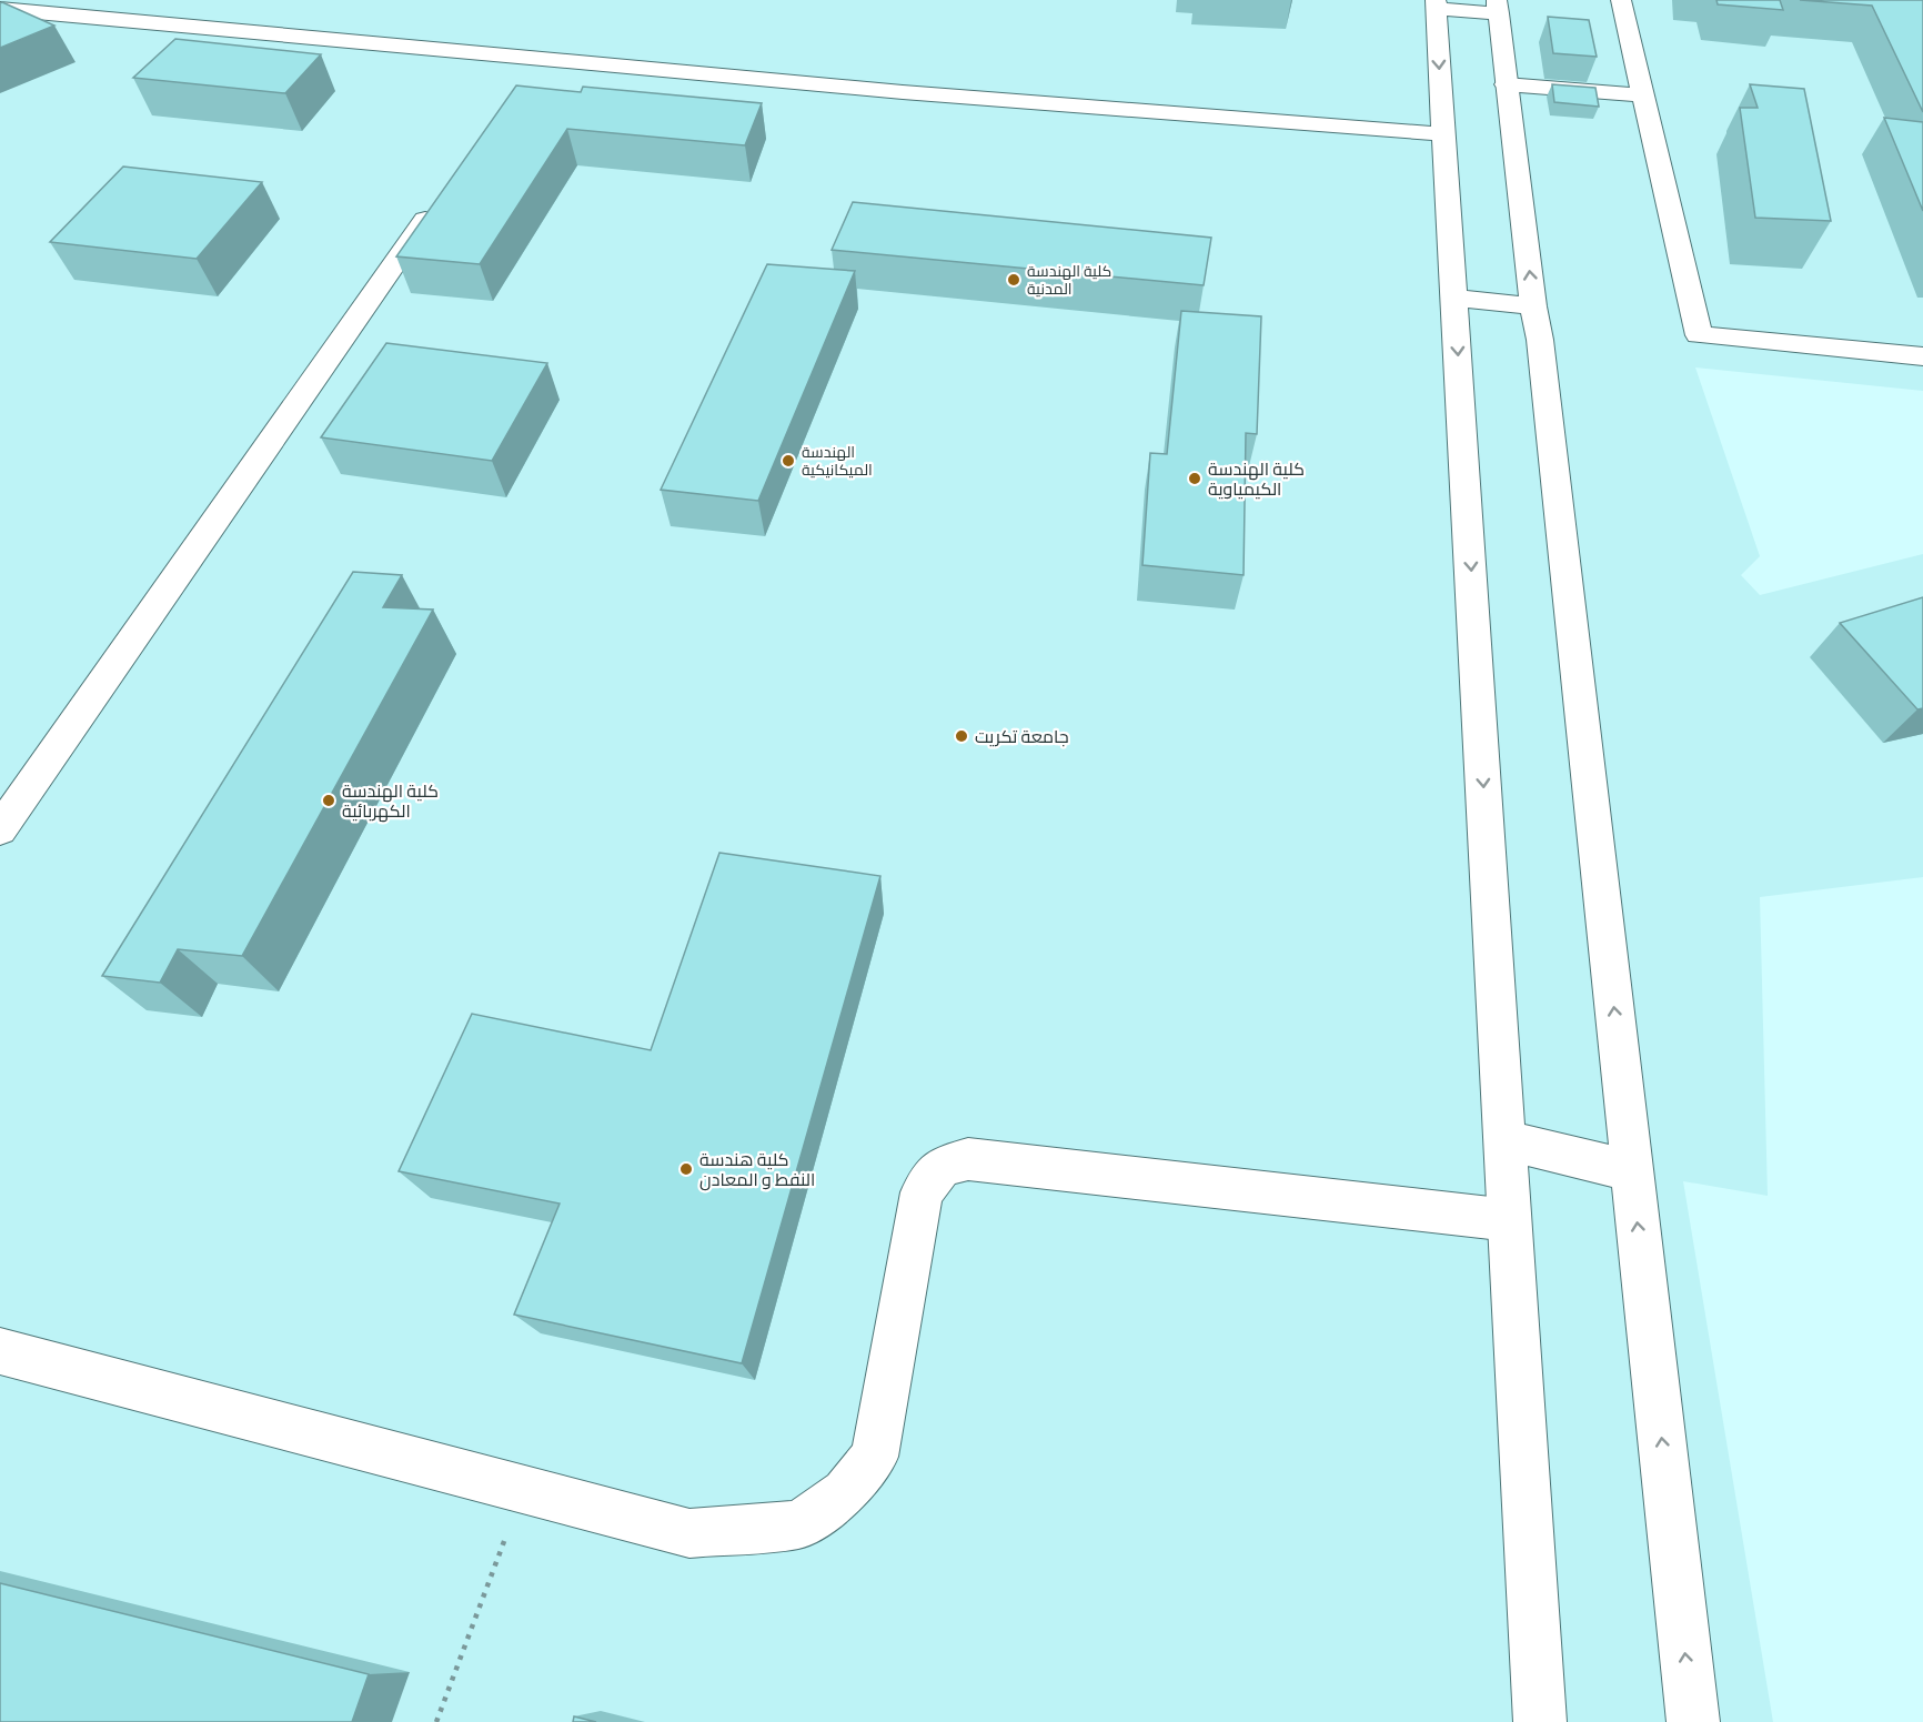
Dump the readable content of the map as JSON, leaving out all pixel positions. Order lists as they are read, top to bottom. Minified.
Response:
{"places":["كلية الهندسة المدنية","الهندسة الميكانيكية","كلية الهندسة الكيمياوية","جامعة تكريت","كلية الهندسة الكهربائية","كلية هندسة النفط و المعادن"]}
